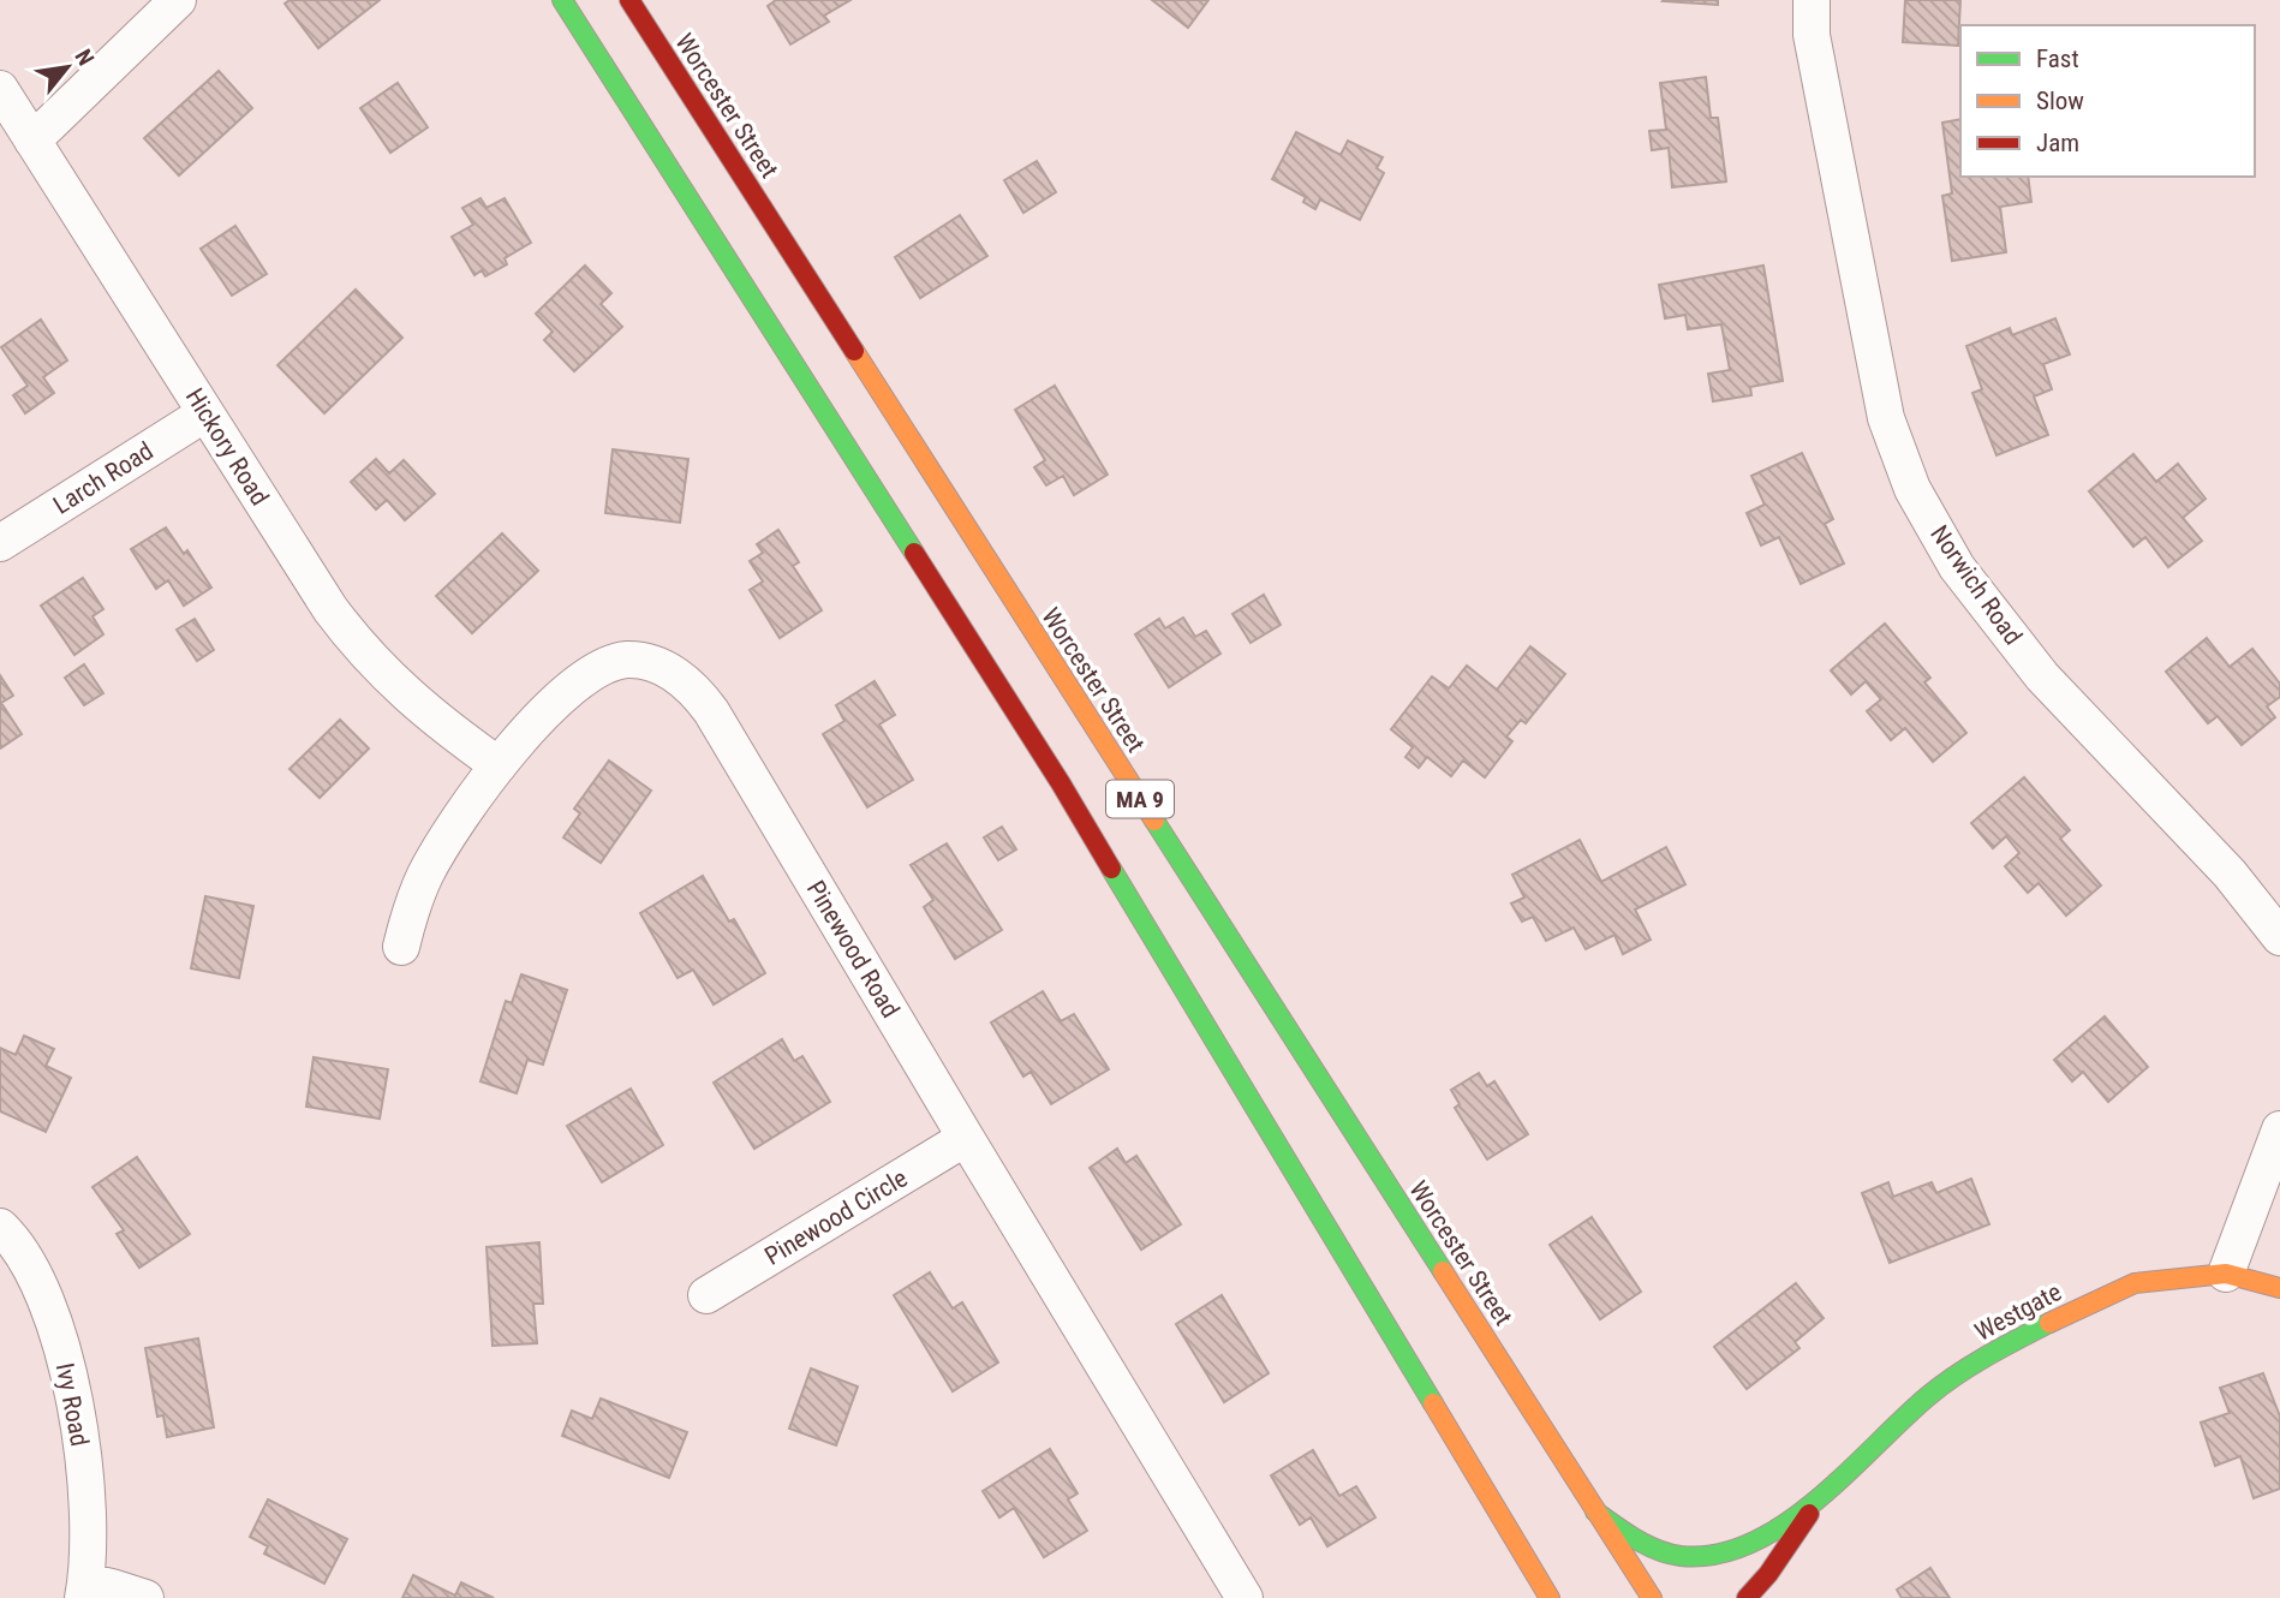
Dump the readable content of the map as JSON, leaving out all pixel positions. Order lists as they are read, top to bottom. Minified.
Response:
{"streets":{"main road":["Worcester Street","MA 9","Westgate"],"street":["Hickory Road","Larch Road","Norwich Road","Pinewood Road","Pinewood Circle","Ivy Road"]},"crossings":[["Worcester Street","Westgate"],["Hickory Road","Larch Road"],["Hickory Road","Pinewood Road"],["Pinewood Road","Pinewood Circle"]],"legend":["Fast","Slow","Jam"],"north":"top right"}
